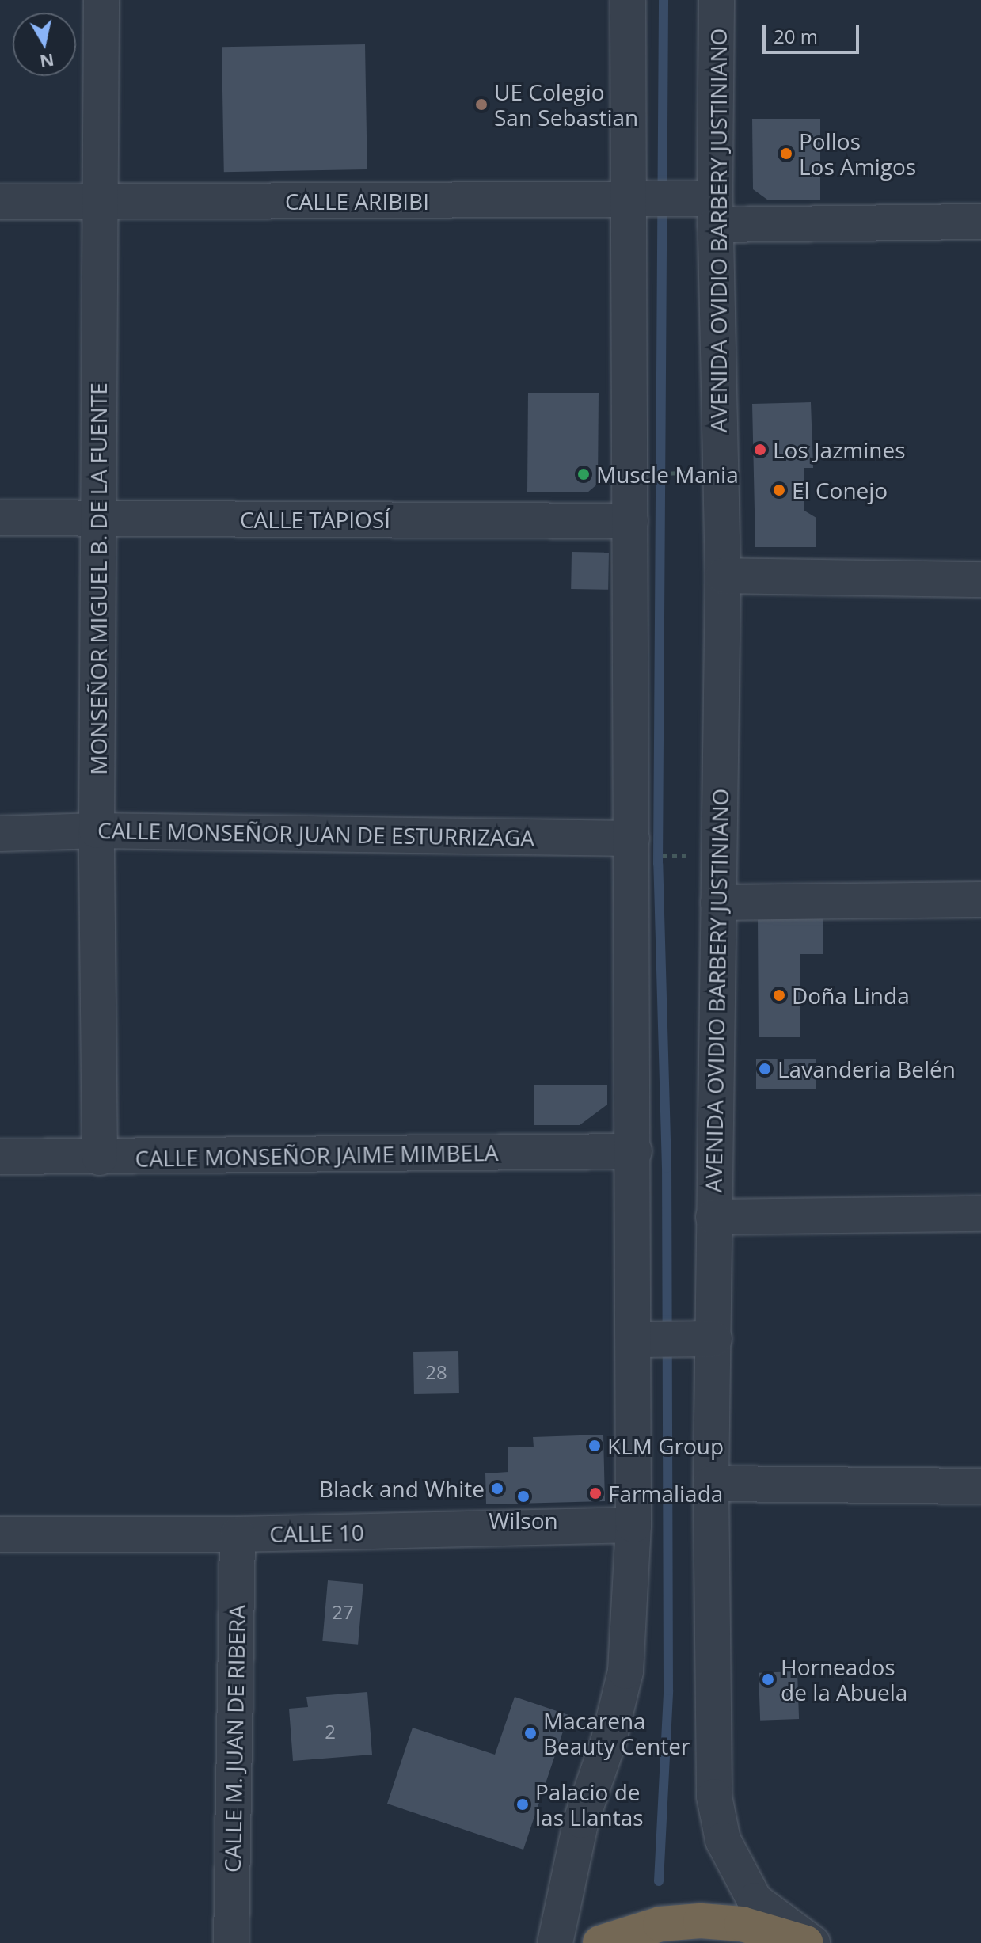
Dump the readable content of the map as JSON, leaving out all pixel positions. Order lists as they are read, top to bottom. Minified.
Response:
{"streets":{"street":["CALLE ARIBIBI","AVENIDA OVIDIO BARBERY JUSTINIANO","CALLE TAPIOSÍ","MONSEÑOR MIGUEL B. DE LA FUENTE","CALLE MONSEÑOR JUAN DE ESTURRIZAGA","CALLE MONSEÑOR JAIME MIMBELA","CALLE 10","CALLE M. JUAN DE RIBERA"]},"crossings":[["CALLE ARIBIBI","AVENIDA OVIDIO BARBERY JUSTINIANO"],["CALLE ARIBIBI","MONSEÑOR MIGUEL B. DE LA FUENTE"],["CALLE TAPIOSÍ","MONSEÑOR MIGUEL B. DE LA FUENTE"],["MONSEÑOR MIGUEL B. DE LA FUENTE","CALLE MONSEÑOR JUAN DE ESTURRIZAGA"],["MONSEÑOR MIGUEL B. DE LA FUENTE","CALLE MONSEÑOR JAIME MIMBELA"],["CALLE 10","CALLE M. JUAN DE RIBERA"]],"places":["UE Colegio San Sebastian","Pollos Los Amigos","Los Jazmines","Muscle Mania","El Conejo","Doña Linda","Lavanderia Belén","KLM Group","Black and White","Farmaliada","Wilson","Horneados de la Abuela","Macarena Beauty Center","Palacio de las Llantas"],"house_numbers":["28","27","2"],"scale_bar":"20 m","north":"bottom"}
